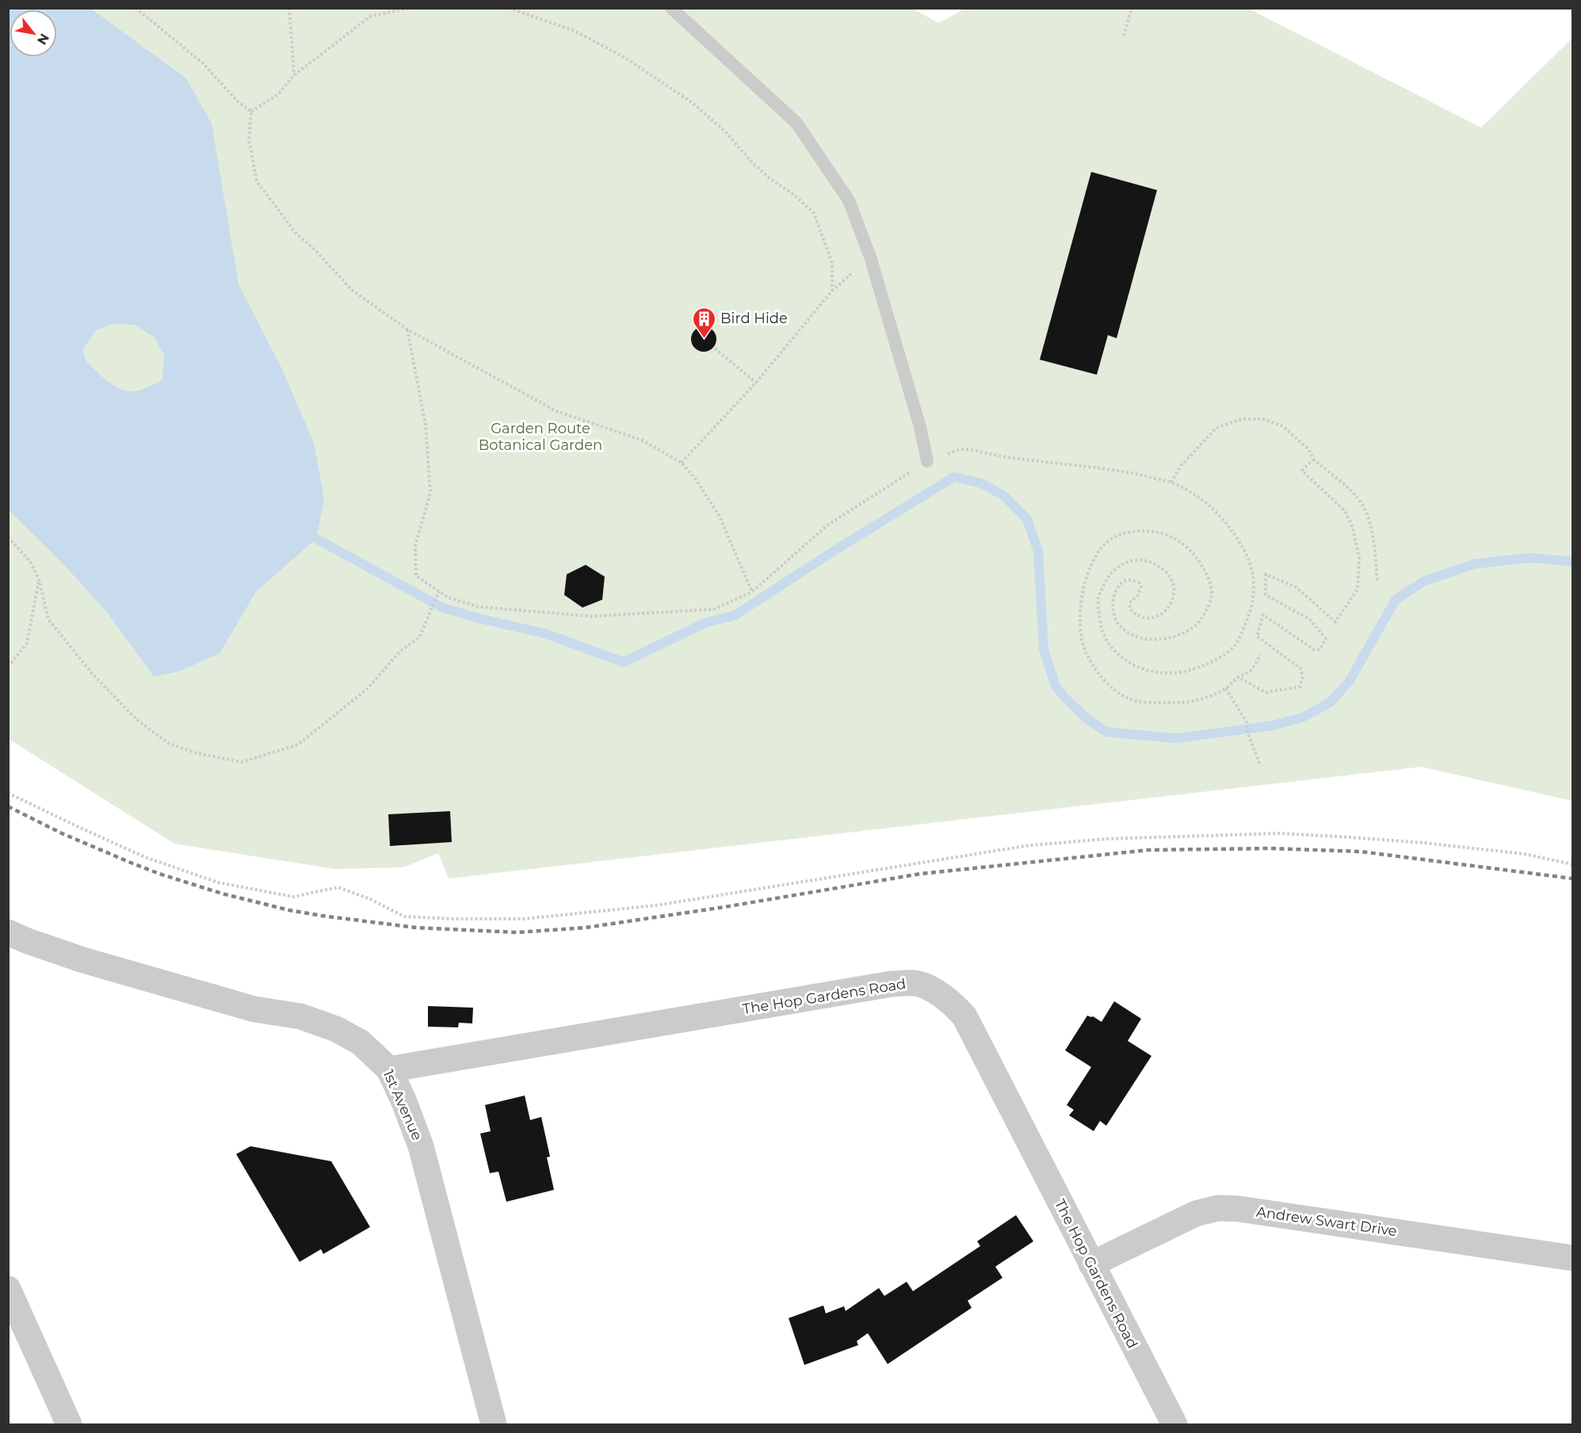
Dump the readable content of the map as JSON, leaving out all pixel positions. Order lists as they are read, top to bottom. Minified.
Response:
{"streets":{"street":["The Hop Gardens Road","1st Avenue","Andrew Swart Drive"]},"crossings":[["The Hop Gardens Road","1st Avenue"],["The Hop Gardens Road","Andrew Swart Drive"]],"parks":["Garden Route Botanical Garden"],"places":{"building":["Bird Hide"]},"north":"bottom right"}
